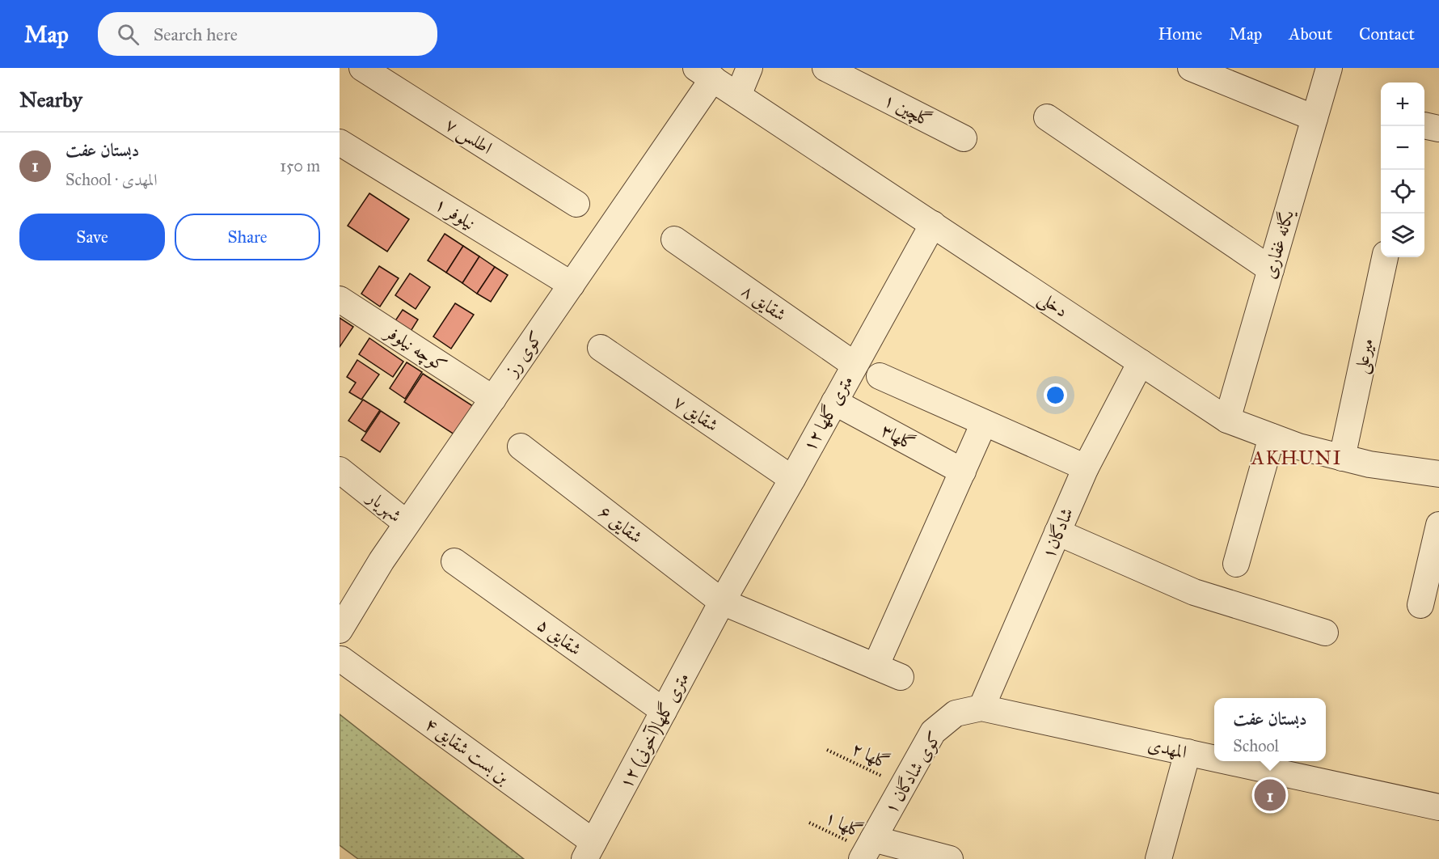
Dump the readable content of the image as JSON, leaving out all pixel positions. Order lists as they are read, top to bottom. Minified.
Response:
{"streets":{"street":["گلچین ۱","اطلس ۷","نیلوفر ۱","یگانه غفاری","شقایق ۸","دخلی","کوچه نیلوفر","کوی رز","میرعلی","شقایق ۷","۱۲ متری گلها","گلها۳","شهریار","شقایق ۶","شادگان۱","شقایق ۵","۱۲ متری گلها(آخونی)","المهدی","بن بست شقایق ۴","کوی شادگان ۱"],"path":["گلها ۲","گلها ۱"]},"crossings":[["نیلوفر ۱","کوی رز"],["یگانه غفاری","دخلی"],["شقایق ۸","۱۲ متری گلها"],["دخلی","کوی رز"],["دخلی","میرعلی"],["دخلی","۱۲ متری گلها"],["دخلی","شادگان۱"],["کوچه نیلوفر","کوی رز"],["کوی رز","شهریار"],["شقایق ۷","۱۲ متری گلها"],["۱۲ متری گلها","گلها۳"],["۱۲ متری گلها","شقایق ۶"],["۱۲ متری گلها","۱۲ متری گلها(آخونی)"],["شقایق ۶","۱۲ متری گلها(آخونی)"],["شادگان۱","المهدی"],["شادگان۱","کوی شادگان ۱"],["شقایق ۵","۱۲ متری گلها(آخونی)"],["۱۲ متری گلها(آخونی)","بن بست شقایق ۴"],["المهدی","کوی شادگان ۱"],["گلها ۲","کوی شادگان ۱"],["کوی شادگان ۱","گلها ۱"]],"districts":["AKHUNI"],"page":{"header":"Map","search":"Search here","nav":["Home","Map","About","Contact"],"heading":"Nearby","map_buttons":["+","−"],"list":[{"mark":"1","name":"دبستان عفت","note":"School · المهدی","value":"150 m"}],"buttons":["Save","Share"],"popup":["دبستان عفت","School"],"pins":"1"}}
